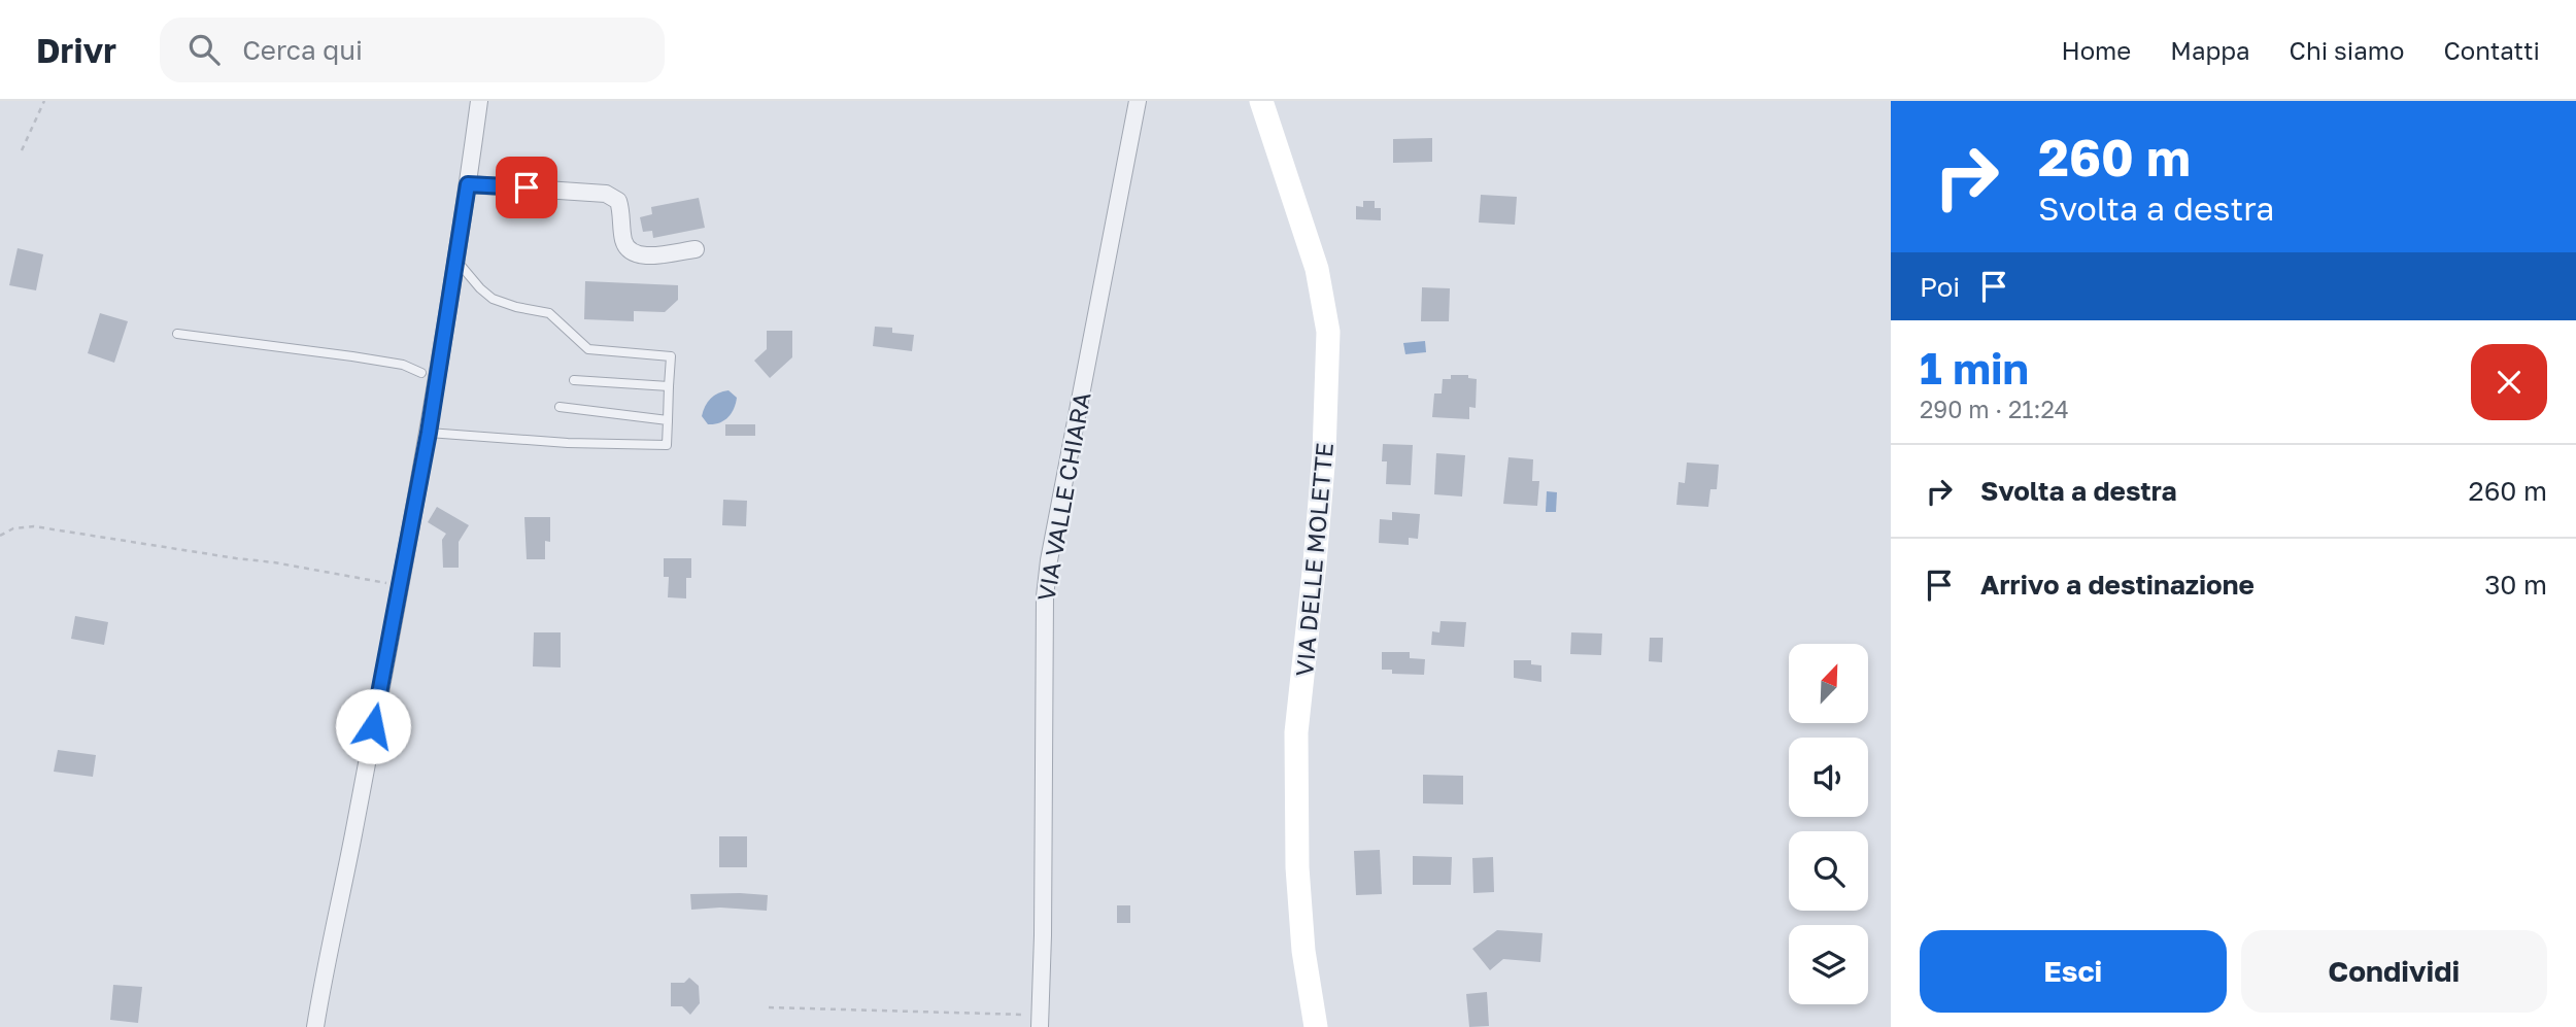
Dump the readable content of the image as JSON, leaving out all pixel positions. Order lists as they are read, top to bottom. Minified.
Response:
{"streets":{"street":["VIA VALLE CHIARA","VIA DELLE MOLETTE"]},"north":"top right","page":{"header":"Drivr","search":"Cerca qui","nav":["Home","Mappa","Chi siamo","Contatti"],"turn":["260 m","Svolta a destra"],"then":"Poi","heading":["1 min","290 m · 21:24"],"list":[{"name":"Svolta a destra","value":"260 m"},{"name":"Arrivo a destinazione","value":"30 m"}],"buttons":["Esci","Condividi"]}}
